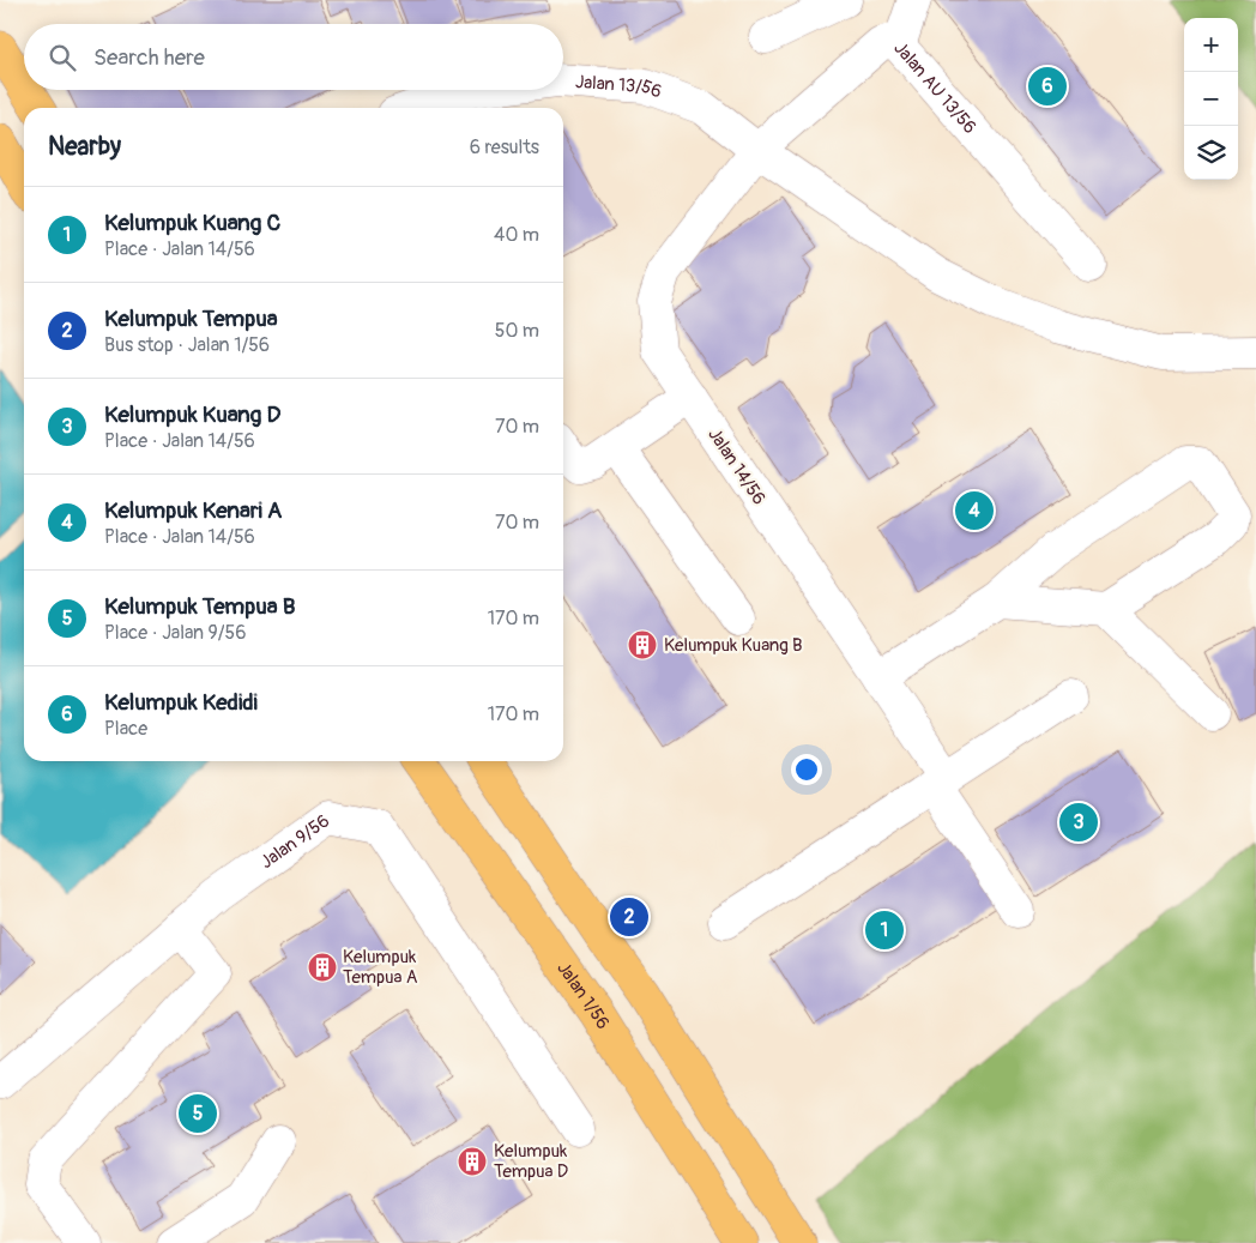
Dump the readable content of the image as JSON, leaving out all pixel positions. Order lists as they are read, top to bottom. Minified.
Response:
{"streets":{"main road":["Jalan 1/56"],"street":["Jalan 13/56","Jalan AU 13/56","Jalan 14/56","Jalan 9/56"]},"crossings":[["Jalan 13/56","Jalan AU 13/56"],["Jalan 13/56","Jalan 14/56"],["Jalan AU 13/56","Jalan 14/56"]],"places":{"building":["Kelumpuk Kuang B","Kelumpuk Tempua A","Kelumpuk Tempua D"]},"page":{"map_buttons":["+","−"],"search":"Search here","pins":["6","4","3","2","1","5"],"heading":["Nearby","6 results"],"list":[{"mark":"1","name":"Kelumpuk Kuang C","note":"Place · Jalan 14/56","value":"40 m"},{"mark":"2","name":"Kelumpuk Tempua","note":"Bus stop · Jalan 1/56","value":"50 m"},{"mark":"3","name":"Kelumpuk Kuang D","note":"Place · Jalan 14/56","value":"70 m"},{"mark":"4","name":"Kelumpuk Kenari A","note":"Place · Jalan 14/56","value":"70 m"},{"mark":"5","name":"Kelumpuk Tempua B","note":"Place · Jalan 9/56","value":"170 m"},{"mark":"6","name":"Kelumpuk Kedidi","note":"Place","value":"170 m"}]}}
